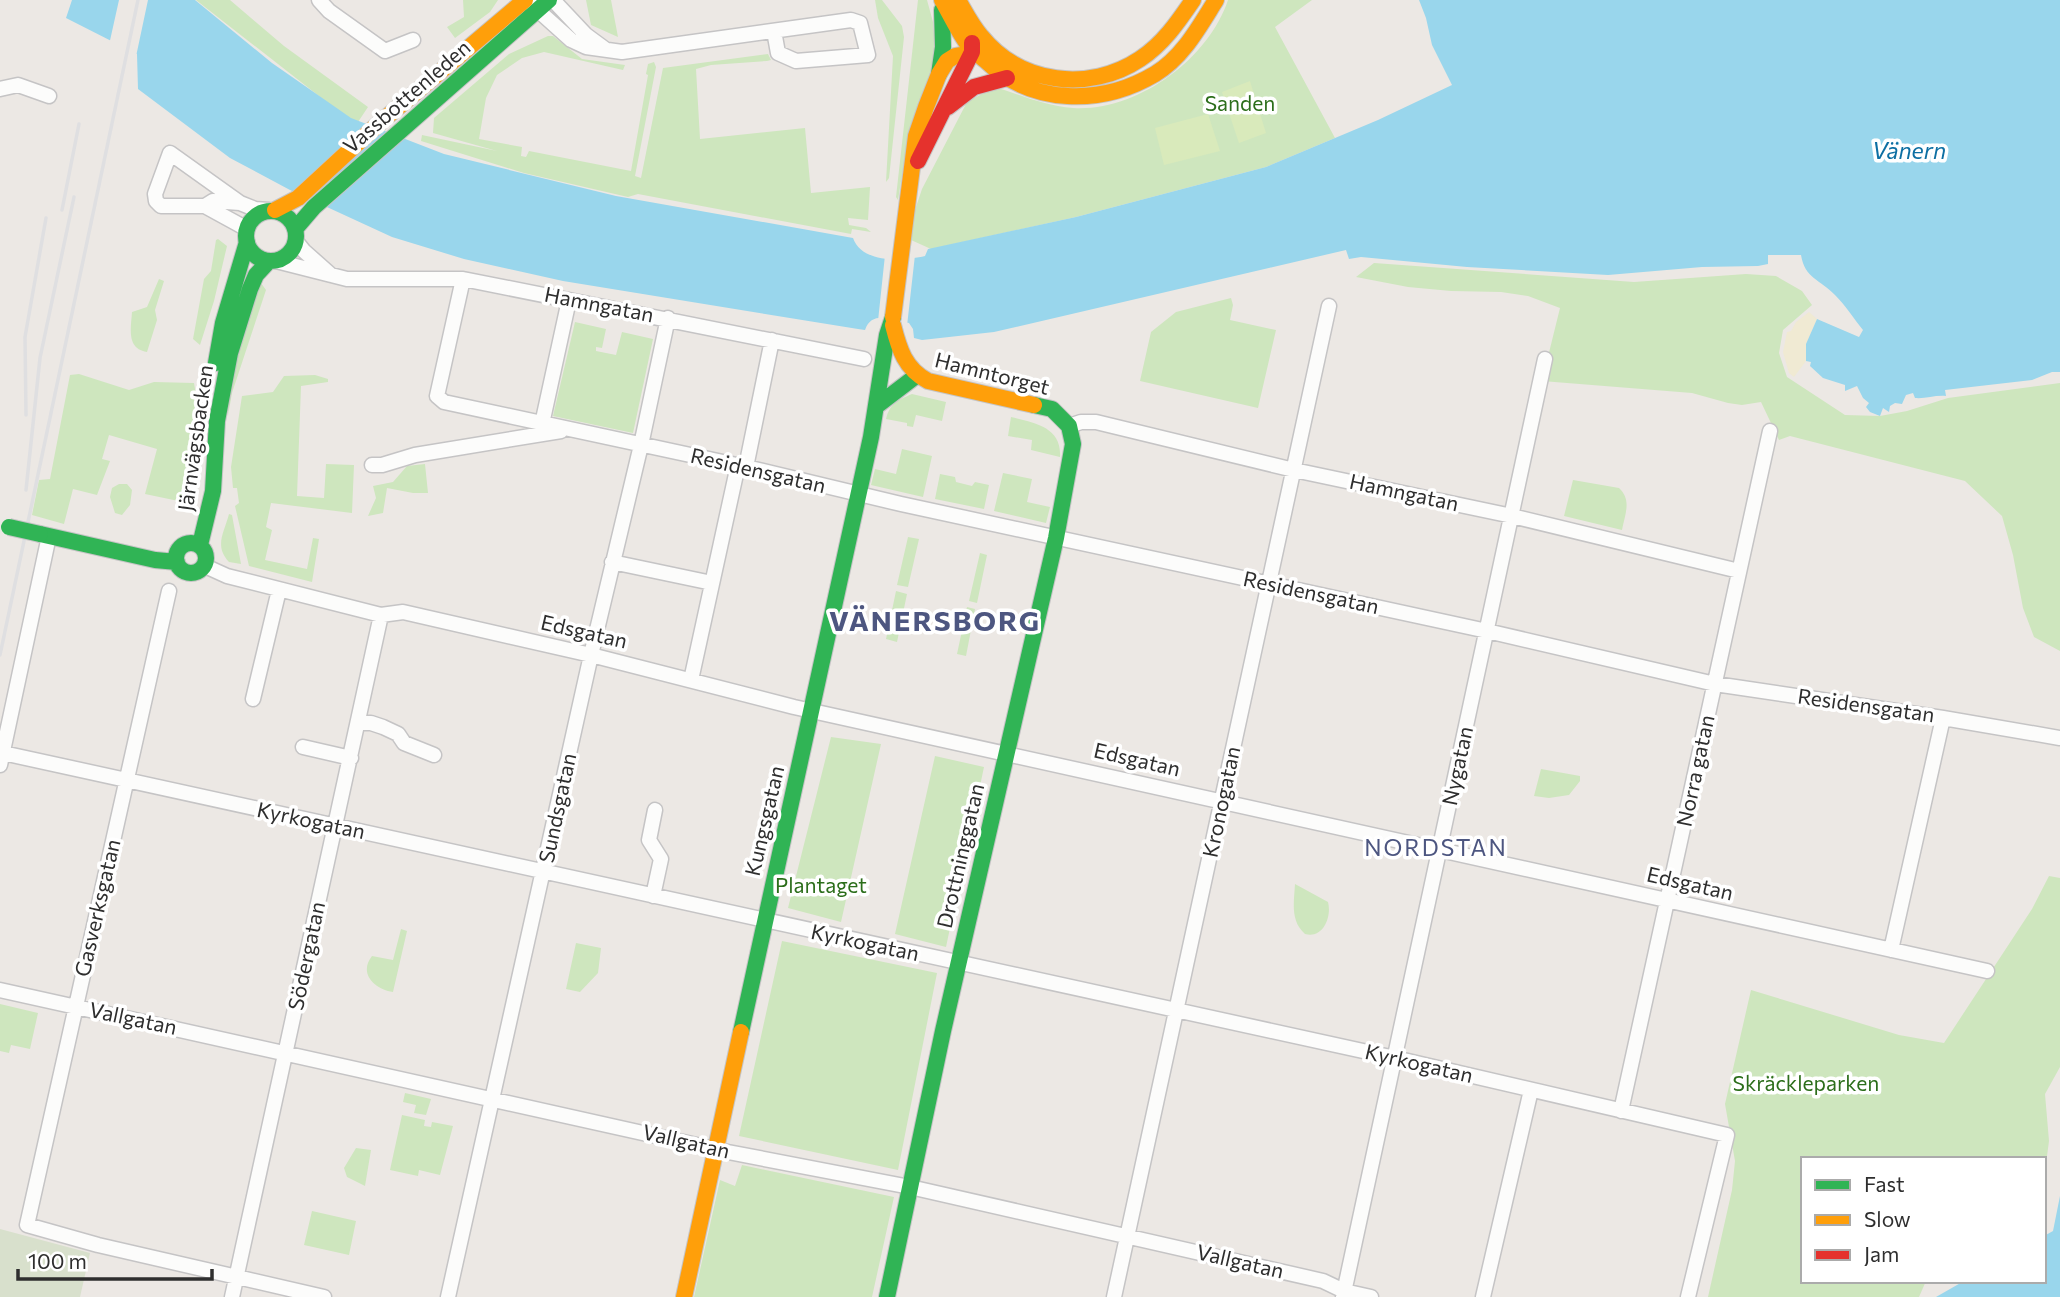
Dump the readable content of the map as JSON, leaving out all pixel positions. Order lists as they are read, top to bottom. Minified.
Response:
{"streets":{"street":["Vassbottenleden","Hamngatan","Hamntorget","Järnvägsbacken","Residensgatan","Edsgatan","Nygatan","Norra gatan","Kronogatan","Sundsgatan","Kyrkogatan","Kungsgatan","Drottninggatan","Gasverksgatan","Södergatan","Vallgatan"]},"crossings":[["Vassbottenleden","Hamngatan"],["Vassbottenleden","Järnvägsbacken"],["Hamngatan","Hamntorget"],["Hamngatan","Järnvägsbacken"],["Hamngatan","Residensgatan"],["Hamngatan","Nygatan"],["Hamngatan","Norra gatan"],["Hamngatan","Kronogatan"],["Hamngatan","Sundsgatan"],["Hamngatan","Drottninggatan"],["Hamntorget","Kungsgatan"],["Hamntorget","Drottninggatan"],["Järnvägsbacken","Edsgatan"],["Residensgatan","Nygatan"],["Residensgatan","Norra gatan"],["Residensgatan","Kronogatan"],["Residensgatan","Sundsgatan"],["Residensgatan","Kungsgatan"],["Residensgatan","Drottninggatan"],["Edsgatan","Nygatan"],["Edsgatan","Norra gatan"],["Edsgatan","Kronogatan"],["Edsgatan","Sundsgatan"],["Edsgatan","Kungsgatan"],["Edsgatan","Drottninggatan"],["Edsgatan","Södergatan"],["Nygatan","Kyrkogatan"],["Nygatan","Vallgatan"],["Norra gatan","Kyrkogatan"],["Kronogatan","Kyrkogatan"],["Kronogatan","Vallgatan"],["Sundsgatan","Kyrkogatan"],["Sundsgatan","Vallgatan"],["Kyrkogatan","Kungsgatan"],["Kyrkogatan","Drottninggatan"],["Kyrkogatan","Gasverksgatan"],["Kyrkogatan","Södergatan"],["Kungsgatan","Vallgatan"],["Drottninggatan","Vallgatan"],["Gasverksgatan","Södergatan"],["Gasverksgatan","Vallgatan"],["Södergatan","Vallgatan"]],"districts":["VÄNERSBORG","NORDSTAN"],"water":["Vänern"],"parks":["Sanden","Plantaget","Skräckleparken"],"legend":["Fast","Slow","Jam"],"scale_bar":"100 m"}
